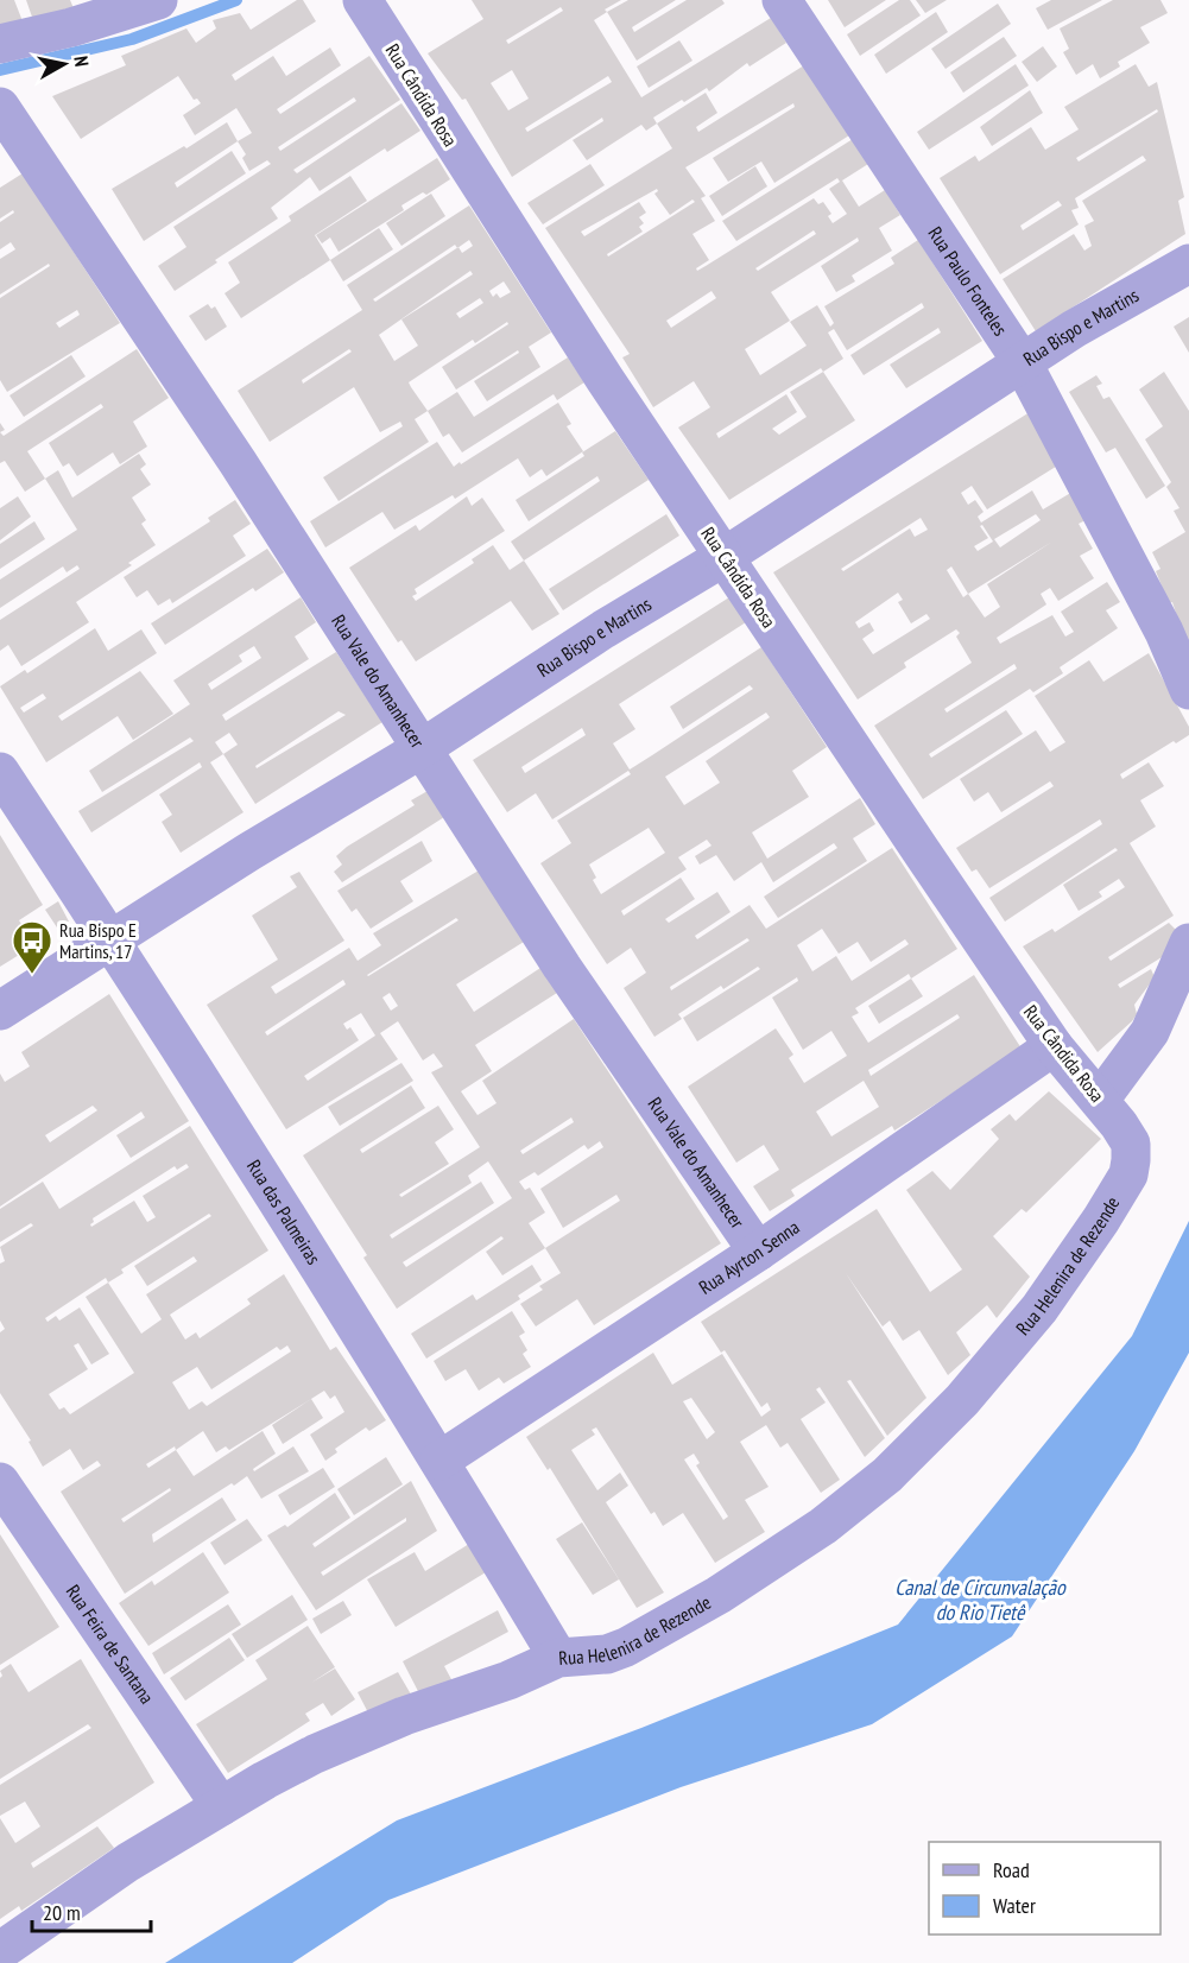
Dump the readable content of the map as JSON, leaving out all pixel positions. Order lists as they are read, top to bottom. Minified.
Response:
{"streets":{"street":["Rua Cândida Rosa","Rua Paulo Fonteles","Rua Bispo e Martins","Rua Vale do Amanhecer","Rua das Palmeiras","Rua Ayrton Senna","Rua Helenira de Rezende","Rua Feira de Santana"]},"crossings":[["Rua Cândida Rosa","Rua Bispo e Martins"],["Rua Cândida Rosa","Rua Ayrton Senna"],["Rua Cândida Rosa","Rua Helenira de Rezende"],["Rua Paulo Fonteles","Rua Bispo e Martins"],["Rua Bispo e Martins","Rua Vale do Amanhecer"],["Rua Bispo e Martins","Rua das Palmeiras"],["Rua Vale do Amanhecer","Rua Ayrton Senna"],["Rua das Palmeiras","Rua Ayrton Senna"],["Rua das Palmeiras","Rua Helenira de Rezende"],["Rua Helenira de Rezende","Rua Feira de Santana"]],"water":["Canal de Circunvalação do Rio Tietê"],"places":{"bus stop":["Rua Bispo E Martins, 17"]},"legend":["Road","Water"],"scale_bar":"20 m","north":"right"}
